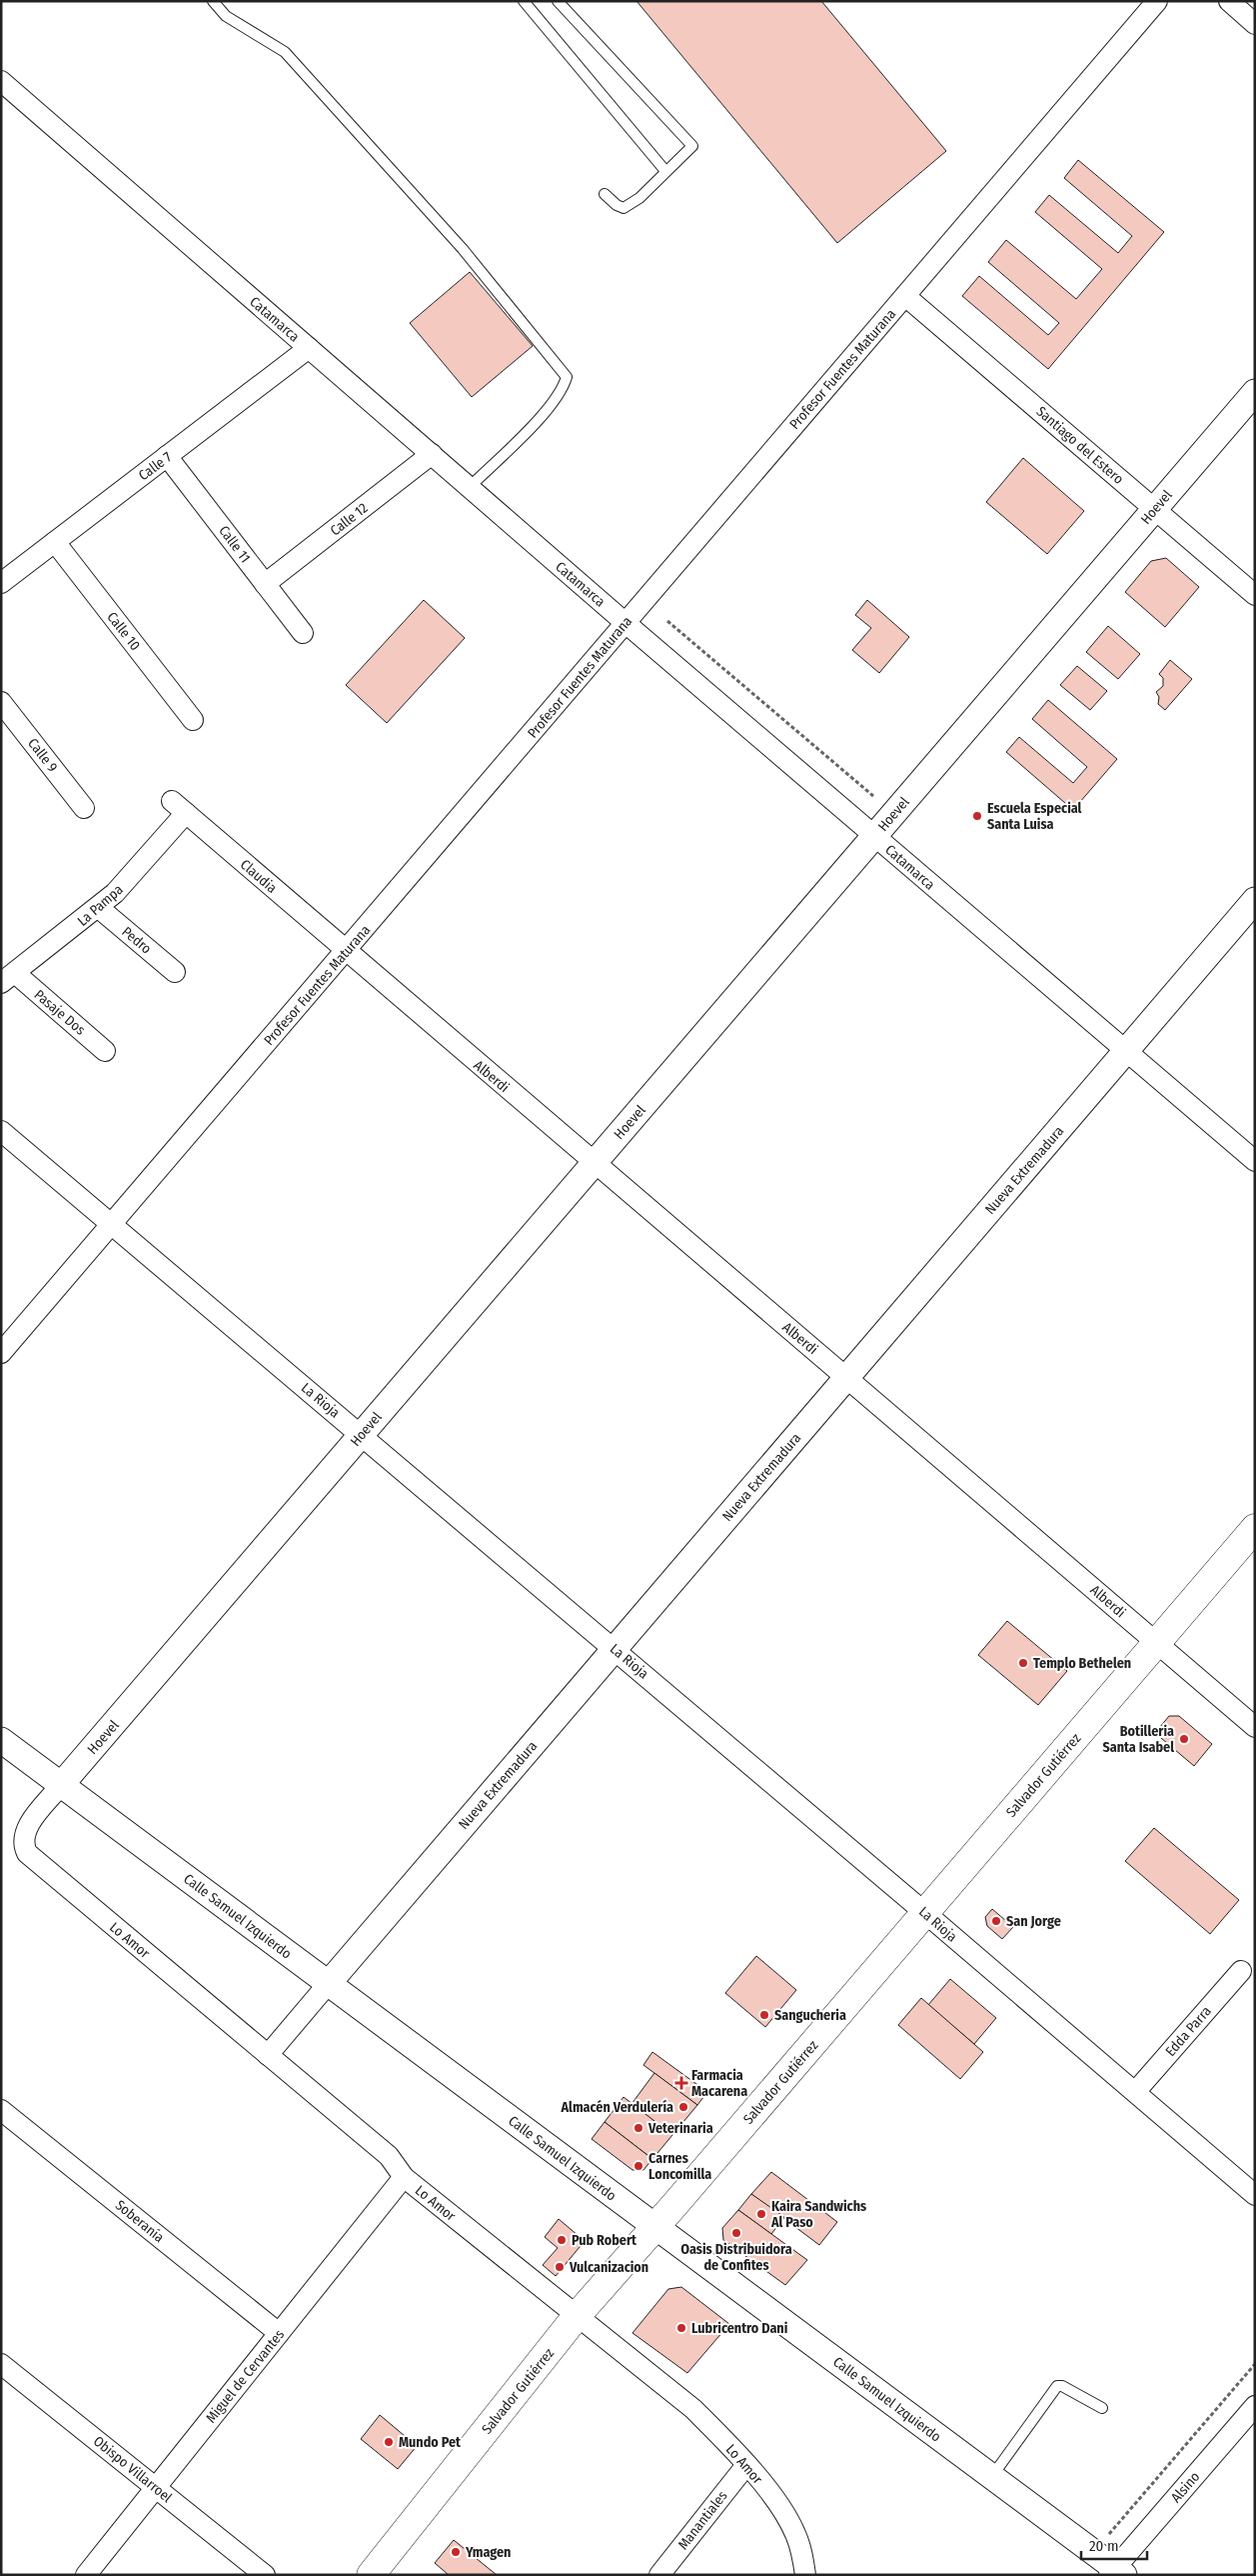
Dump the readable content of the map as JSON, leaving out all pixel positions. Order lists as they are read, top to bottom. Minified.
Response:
{"streets":{"main road":["Salvador Gutiérrez"],"street":["Catamarca","Profesor Fuentes Maturana","Santiago del Estero","Calle 7","Hoevel","Calle 12","Calle 11","Calle 10","Calle 9","Claudia","La Pampa","Pedro","Pasaje Dos","Alberdi","Nueva Extremadura","La Rioja","Calle Samuel Izquierdo","Lo Amor","Edda Parra","Soberanía","Miguel de Cervantes","Obispo Villarroel","Alsino","Manantiales"]},"crossings":[["Catamarca","Profesor Fuentes Maturana"],["Catamarca","Calle 7"],["Catamarca","Hoevel"],["Catamarca","Calle 12"],["Catamarca","Nueva Extremadura"],["Profesor Fuentes Maturana","Santiago del Estero"],["Profesor Fuentes Maturana","Claudia"],["Profesor Fuentes Maturana","Alberdi"],["Profesor Fuentes Maturana","La Rioja"],["Santiago del Estero","Hoevel"],["Calle 7","Calle 11"],["Calle 7","Calle 10"],["Hoevel","Alberdi"],["Hoevel","La Rioja"],["Hoevel","Calle Samuel Izquierdo"],["Hoevel","Lo Amor"],["Calle 12","Calle 11"],["Claudia","La Pampa"],["Claudia","Alberdi"],["La Pampa","Pedro"],["La Pampa","Pasaje Dos"],["Alberdi","Nueva Extremadura"],["Alberdi","Salvador Gutiérrez"],["Nueva Extremadura","La Rioja"],["Nueva Extremadura","Calle Samuel Izquierdo"],["Nueva Extremadura","Lo Amor"],["La Rioja","Salvador Gutiérrez"],["La Rioja","Edda Parra"],["Salvador Gutiérrez","Calle Samuel Izquierdo"],["Salvador Gutiérrez","Lo Amor"],["Calle Samuel Izquierdo","Alsino"],["Lo Amor","Miguel de Cervantes"],["Lo Amor","Manantiales"],["Soberanía","Miguel de Cervantes"],["Miguel de Cervantes","Obispo Villarroel"]],"places":{"other":["Escuela Especial Santa Luisa","Templo Bethelen","Botilleria Santa Isabel","San Jorge","Sangucheria","Almacén Verdulería","Veterinaria","Carnes Loncomilla","Kaira Sandwichs Al Paso","Oasis Distribuidora de Confites","Pub Robert","Vulcanizacion","Lubricentro Dani","Mundo Pet","Ymagen"],"health":["Farmacia Macarena"]},"scale_bar":"20 m"}
